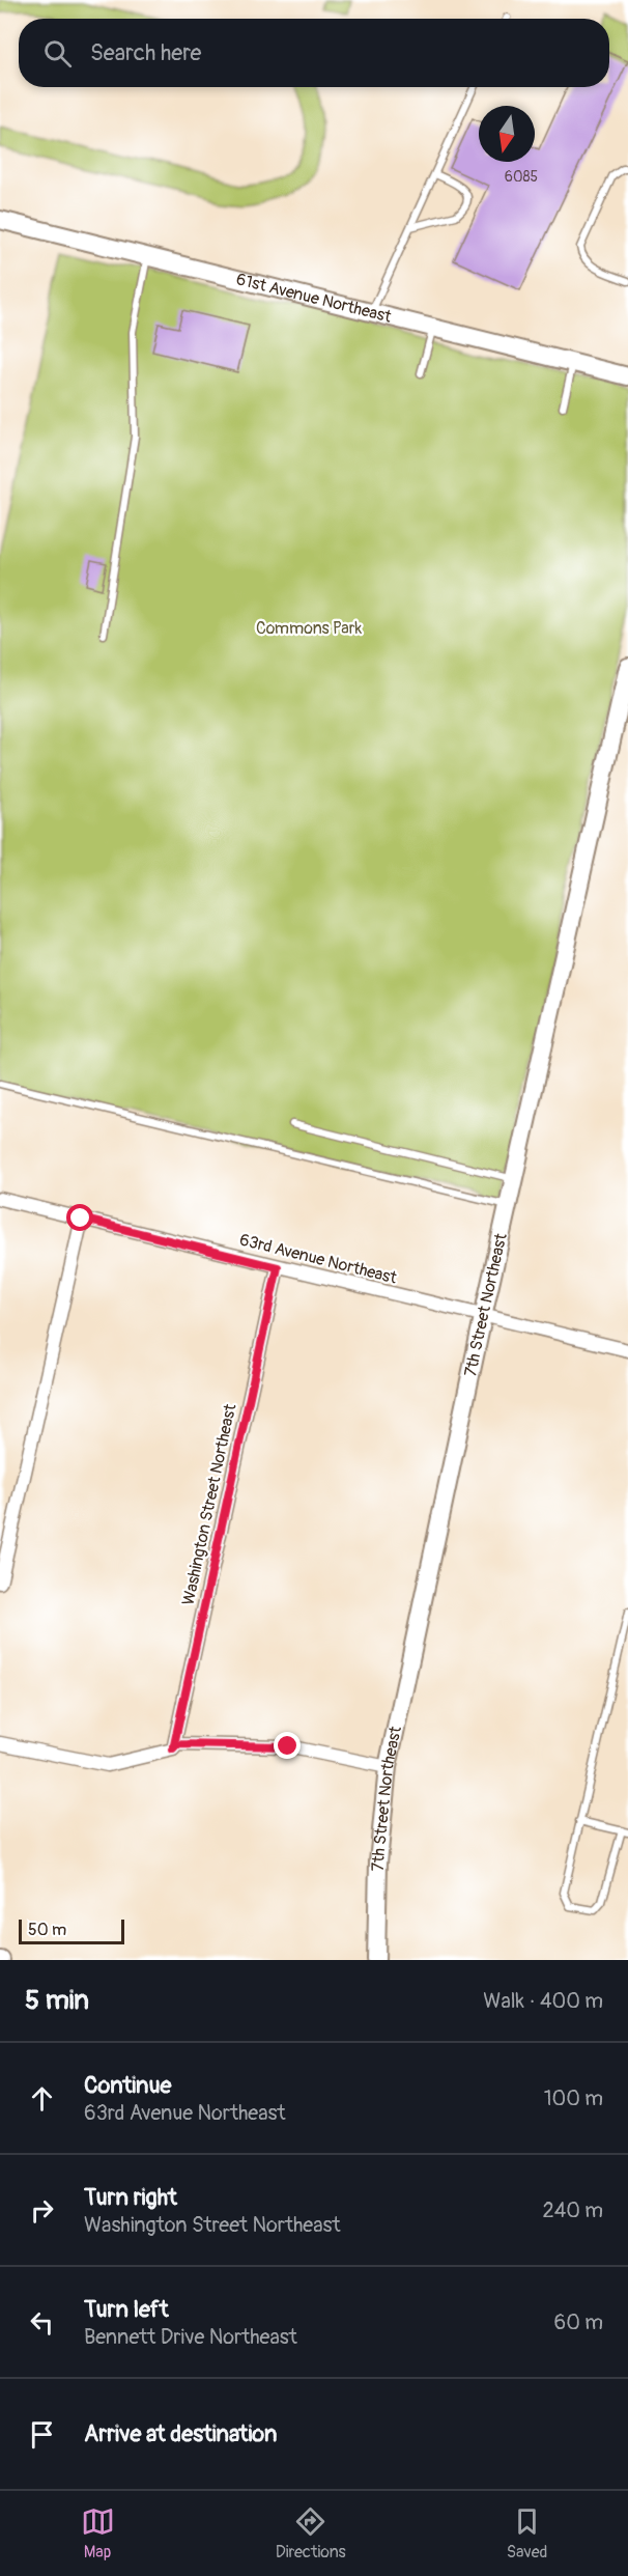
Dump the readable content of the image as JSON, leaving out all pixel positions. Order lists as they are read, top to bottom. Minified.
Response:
{"streets":{"street":["61st Avenue Northeast","63rd Avenue Northeast","7th Street Northeast","Washington Street Northeast"]},"crossings":[["63rd Avenue Northeast","7th Street Northeast"],["63rd Avenue Northeast","Washington Street Northeast"]],"parks":["Commons Park"],"house_numbers":["6085"],"scale_bar":"50 m","north":"bottom","page":{"search":"Search here","scale":"50 m","heading":["5 min","Walk · 400 m"],"list":[["Continue","63rd Avenue Northeast","100 m"],["Turn right","Washington Street Northeast","240 m"],["Turn left","Bennett Drive Northeast","60 m"],"Arrive at destination"],"nav":["Map","Directions","Saved"]}}
